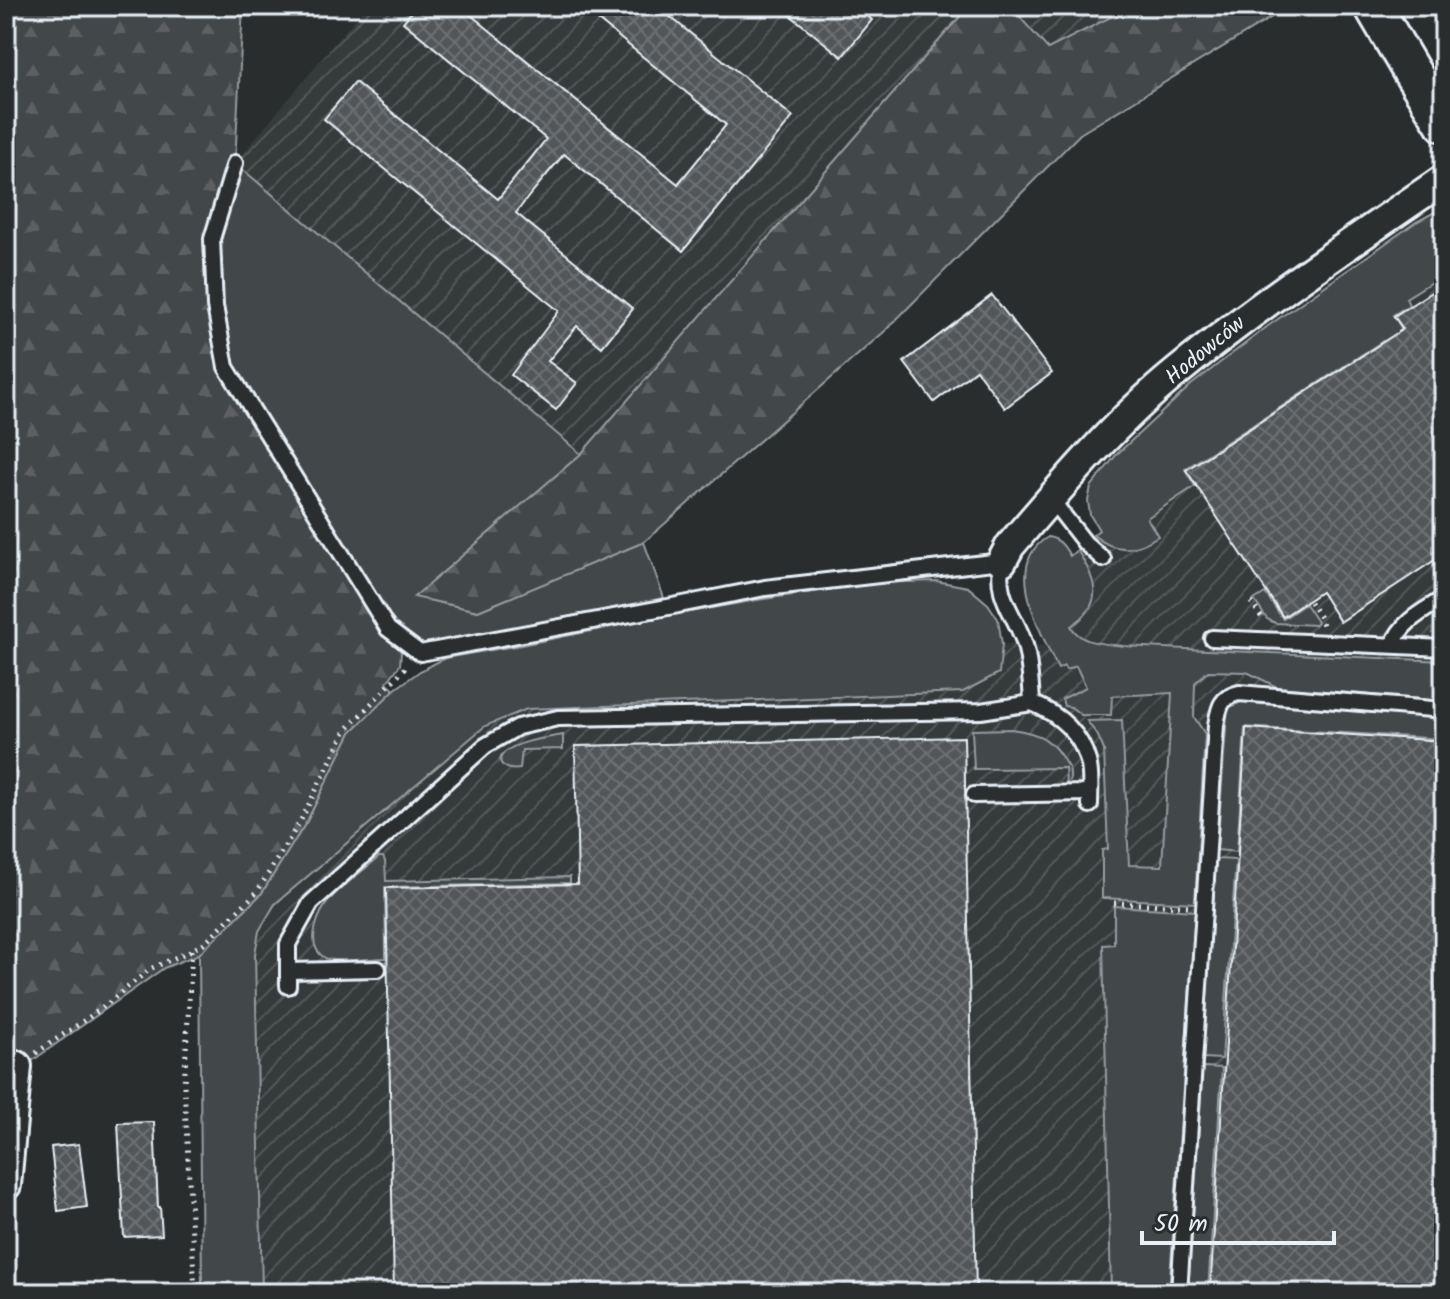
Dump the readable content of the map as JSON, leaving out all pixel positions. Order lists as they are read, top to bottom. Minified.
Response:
{"streets":{"street":["Hodowców"]},"scale_bar":"50 m"}
